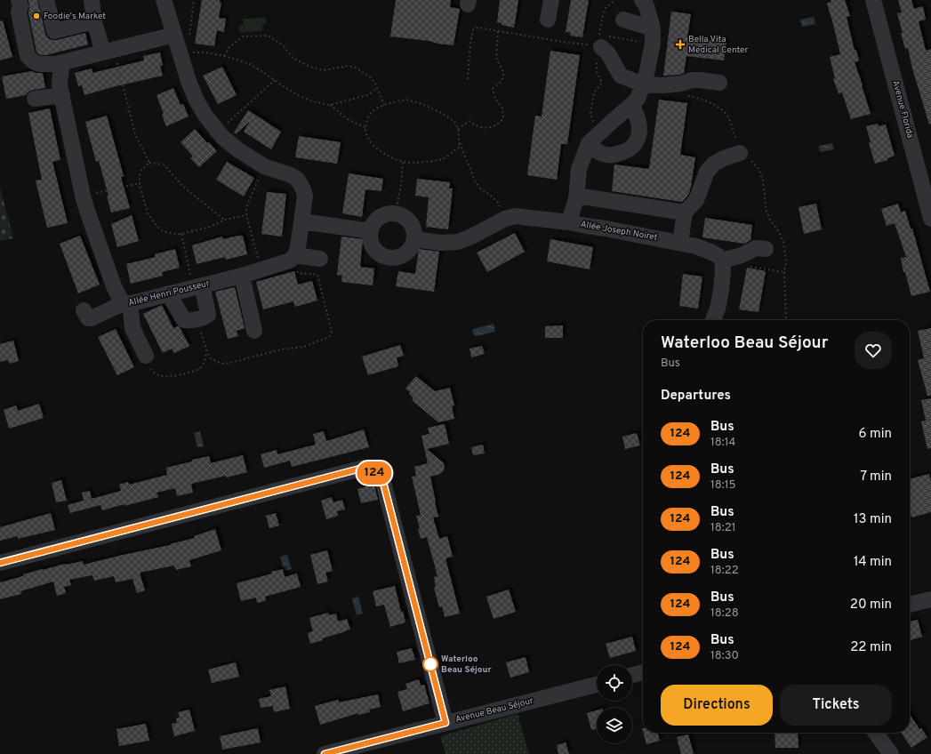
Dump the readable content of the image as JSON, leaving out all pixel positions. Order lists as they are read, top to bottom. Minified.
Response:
{"streets":{"street":["Avenue Florida","Allée Joseph Noiret","Allée Henri Pousseur","Avenue Beau Séjour"]},"places":{"other":["Foodie's Market","Waterloo Beau Séjour"],"health":["Bella Vita Medical Center"]},"lines":["bus line 124"],"page":{"on_map":"124","heading":[["Waterloo Beau Séjour","Bus"],"Departures"],"list":[{"mark":"124","name":"Bus","note":"18:14","value":"6 min"},{"mark":"124","name":"Bus","note":"18:15","value":"7 min"},{"mark":"124","name":"Bus","note":"18:21","value":"13 min"},{"mark":"124","name":"Bus","note":"18:22","value":"14 min"},{"mark":"124","name":"Bus","note":"18:28","value":"20 min"},{"mark":"124","name":"Bus","note":"18:30","value":"22 min"}],"buttons":["Directions","Tickets"]}}
